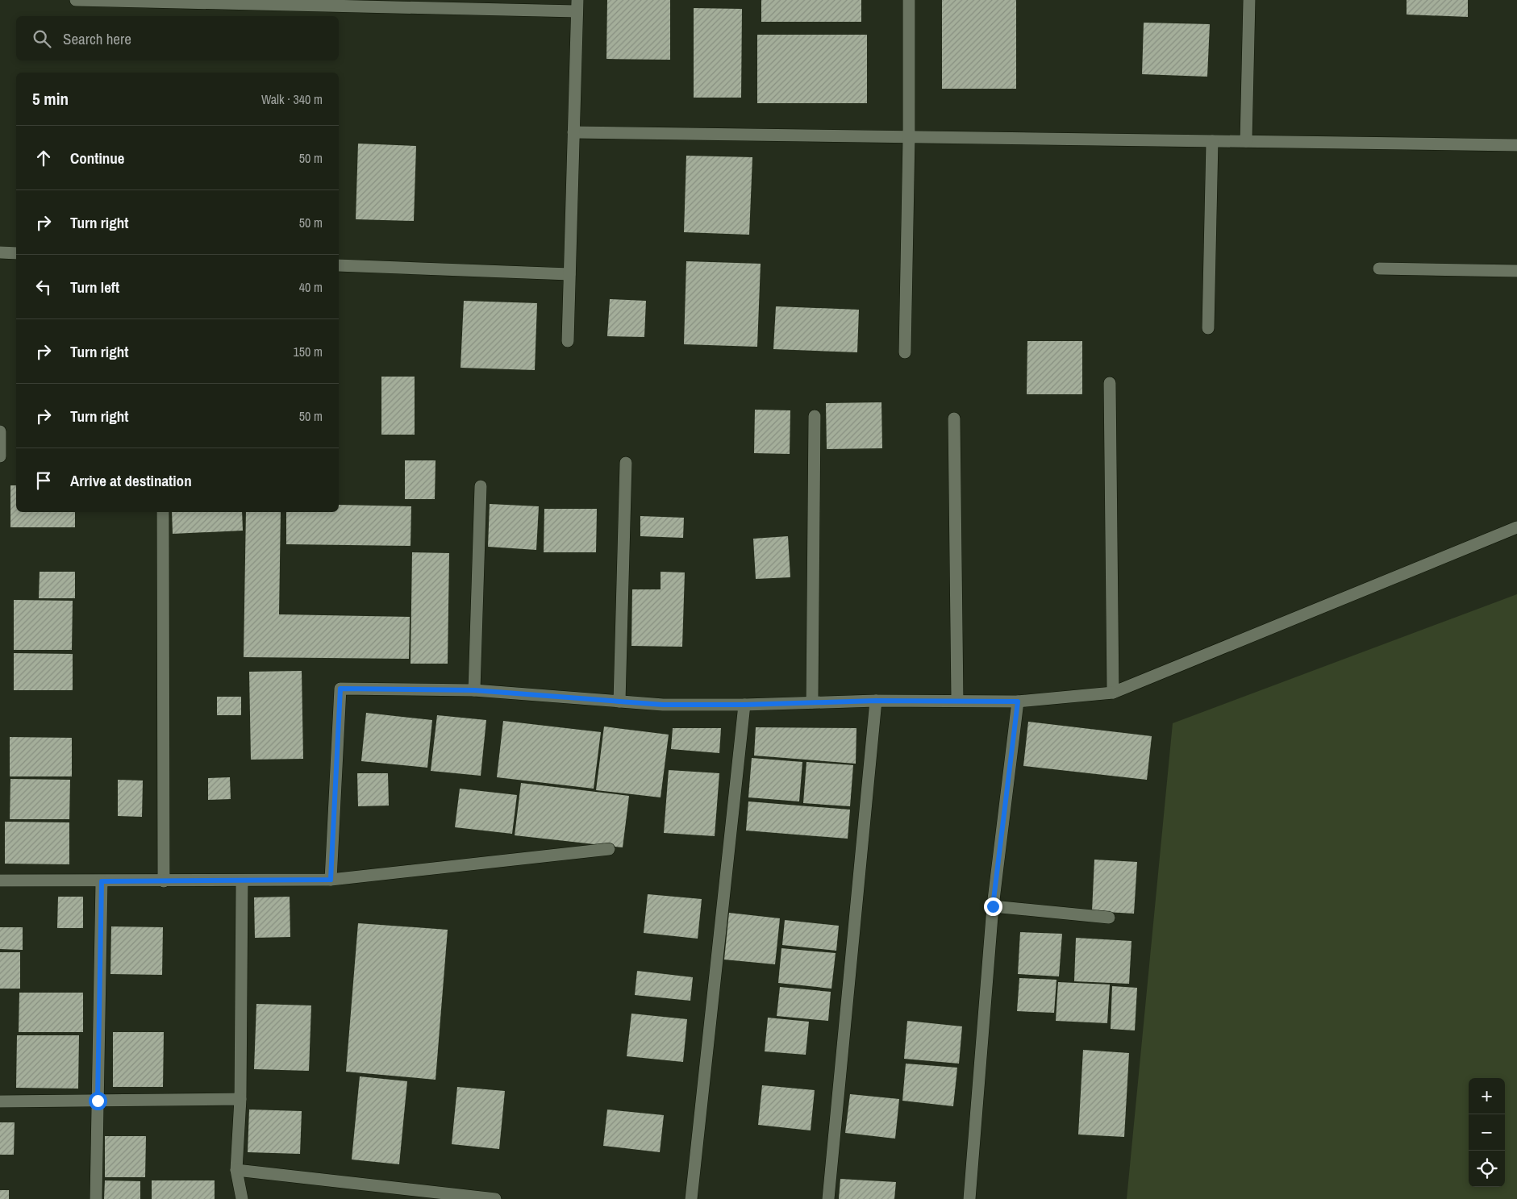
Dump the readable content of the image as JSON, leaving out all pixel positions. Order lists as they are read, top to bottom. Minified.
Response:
{"page":{"search":"Search here","heading":["5 min","Walk · 340 m"],"list":[["Continue","50 m"],["Turn right","50 m"],["Turn left","40 m"],["Turn right","150 m"],["Turn right","50 m"],"Arrive at destination"],"map_buttons":["+","−"]}}
